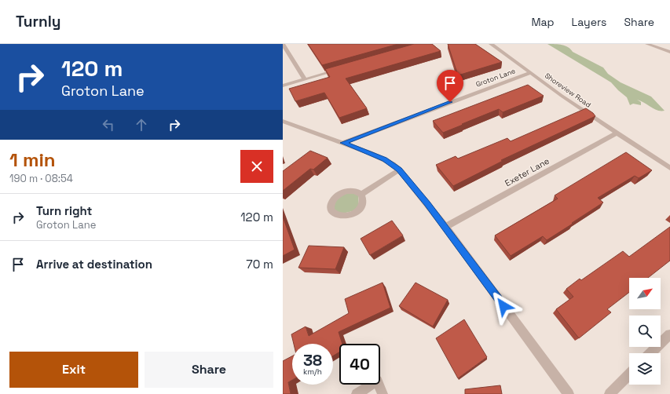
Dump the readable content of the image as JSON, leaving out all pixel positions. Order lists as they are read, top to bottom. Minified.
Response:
{"streets":{"street":["Groton Lane","Shoreview Road","Exeter Lane"]},"crossings":[["Groton Lane","Shoreview Road"],["Shoreview Road","Exeter Lane"]],"north":"top right","page":{"header":"Turnly","nav":["Map","Layers","Share"],"turn":["120 m","Groton Lane"],"heading":["1 min","190 m · 08:54"],"list":[{"name":"Turn right","note":"Groton Lane","value":"120 m"},{"name":"Arrive at destination","value":"70 m"}],"speed":"38 km/h","limit":"40","buttons":["Exit","Share"]}}
